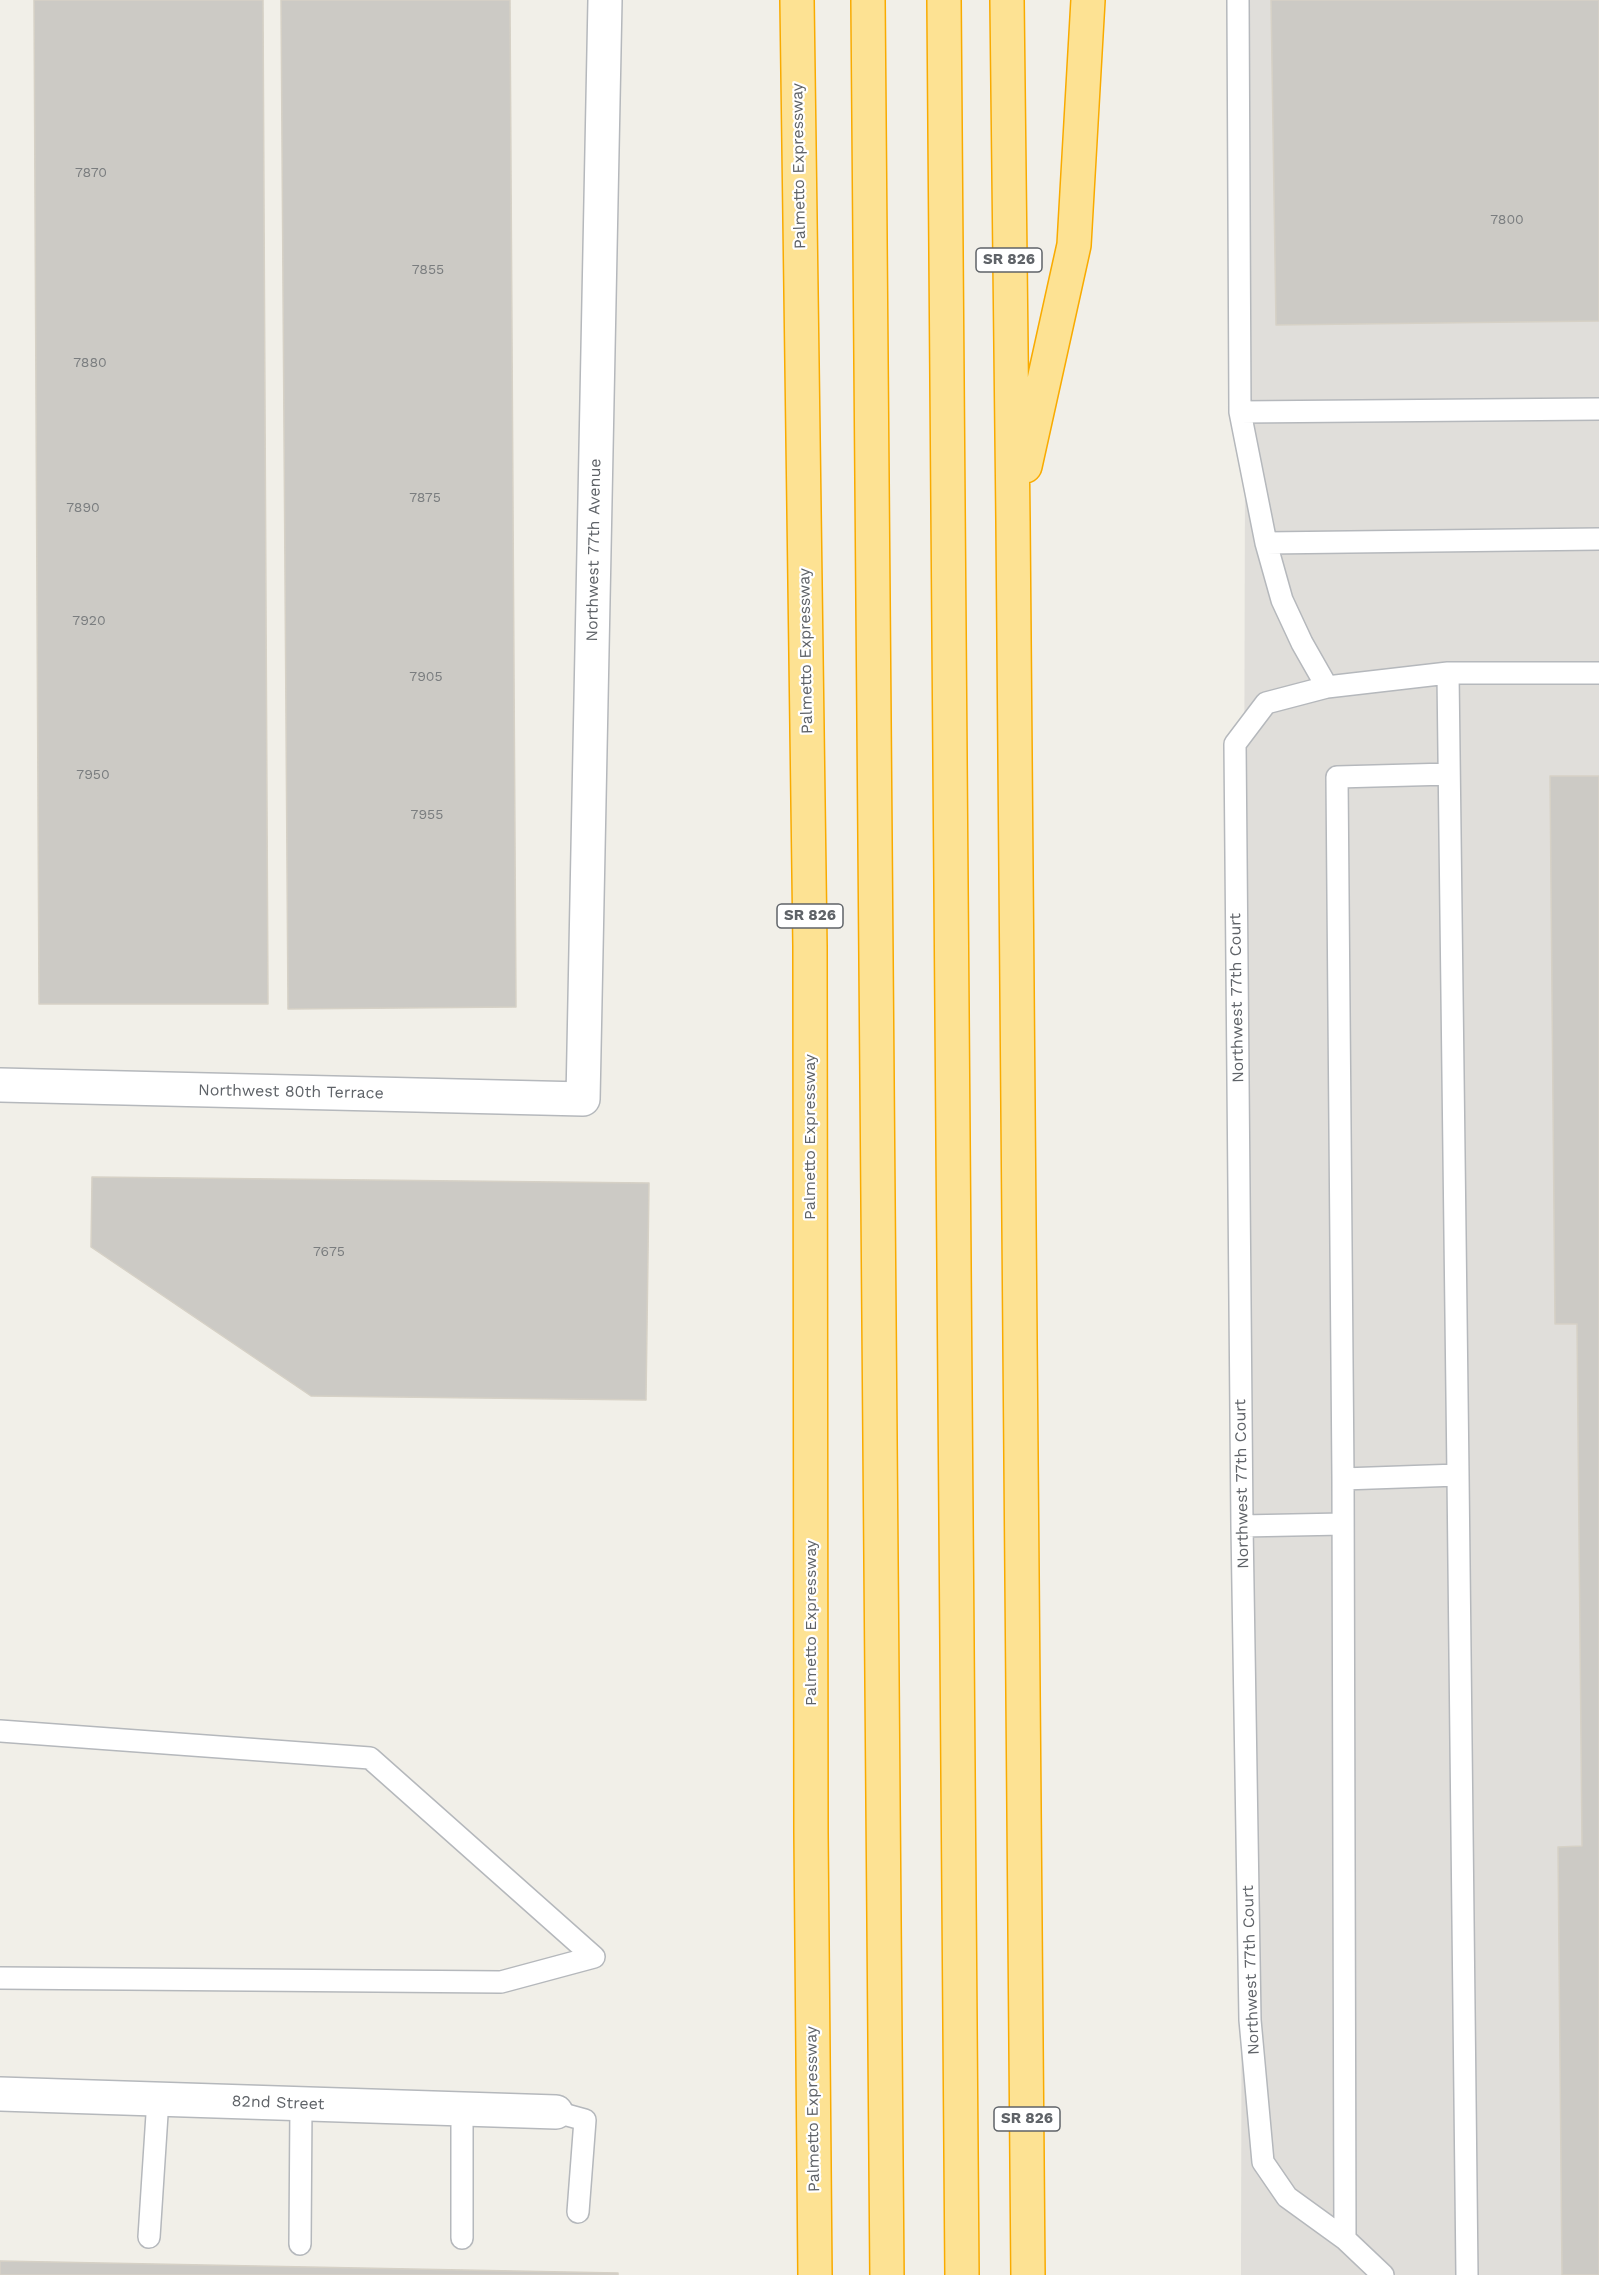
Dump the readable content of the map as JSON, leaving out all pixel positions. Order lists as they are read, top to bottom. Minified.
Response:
{"streets":{"highway":["Palmetto Expressway","SR 826"],"street":["Northwest 77th Avenue","Northwest 80th Terrace","82nd Street"],"lane":["Northwest 77th Court"]},"crossings":[["Northwest 77th Avenue","Northwest 80th Terrace"]],"house_numbers":["7870","7800","7855","7880","7875","7890","7920","7905","7950","7955","7675"]}
